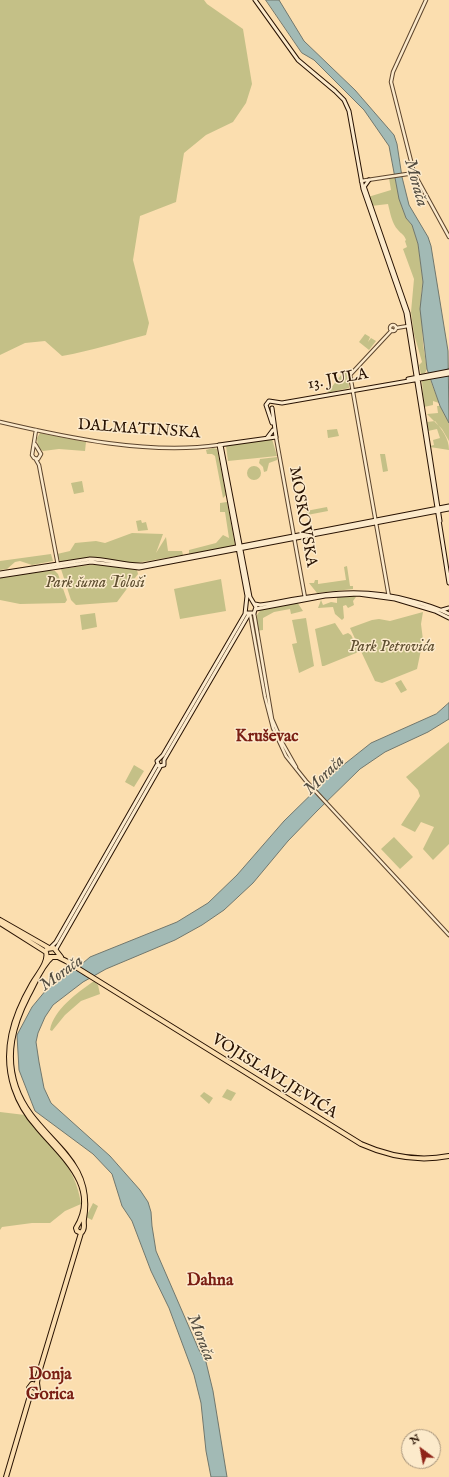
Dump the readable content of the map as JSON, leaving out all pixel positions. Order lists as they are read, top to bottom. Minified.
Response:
{"streets":{"main road":["13. JULA","DALMATINSKA","MOSKOVSKA","VOJISLAVLJEVIĆA"]},"crossings":[["13. JULA","MOSKOVSKA"],["DALMATINSKA","MOSKOVSKA"]],"districts":["Kruševac","Dahna","Donja Gorica"],"water":["Morača"],"parks":["Park šuma Tološi","Park Petrovića"],"north":"top left"}
